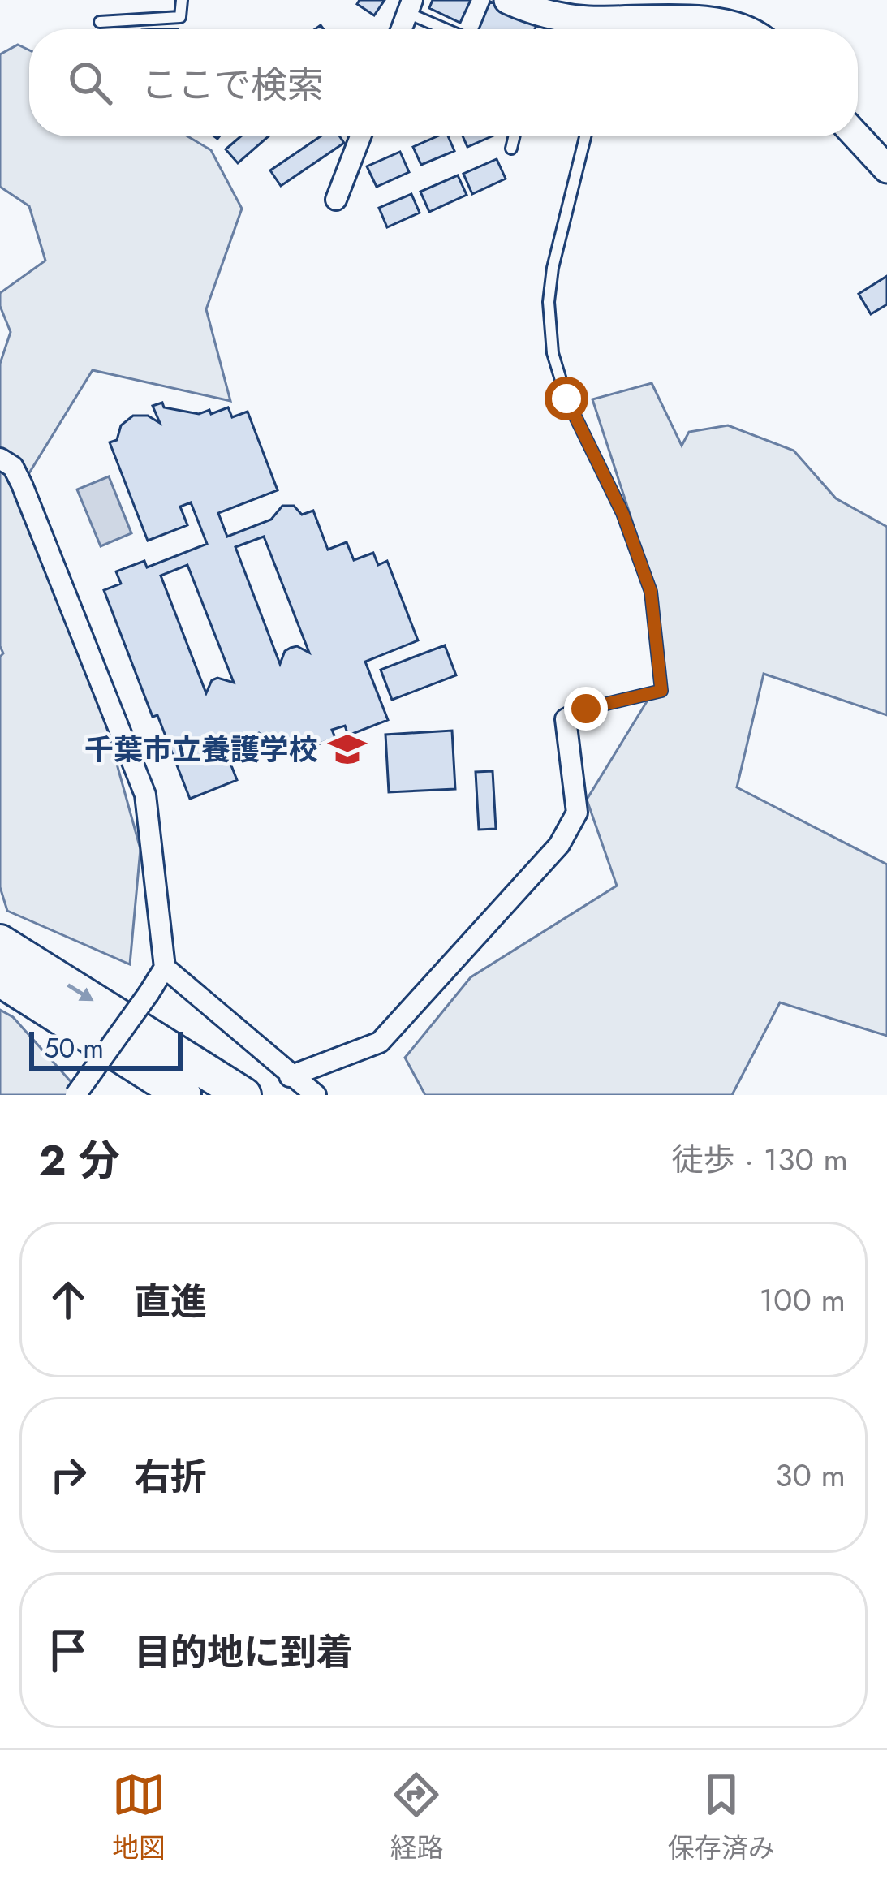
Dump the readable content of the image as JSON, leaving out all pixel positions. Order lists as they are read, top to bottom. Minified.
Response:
{"places":{"school or university":["千葉市立養護学校"]},"scale_bar":"50 m","page":{"search":"ここで検索","scale":"50 m","heading":["2 分","徒歩 · 130 m"],"list":[["直進","100 m"],["右折","30 m"],"目的地に到着"],"nav":["地図","経路","保存済み"]}}
